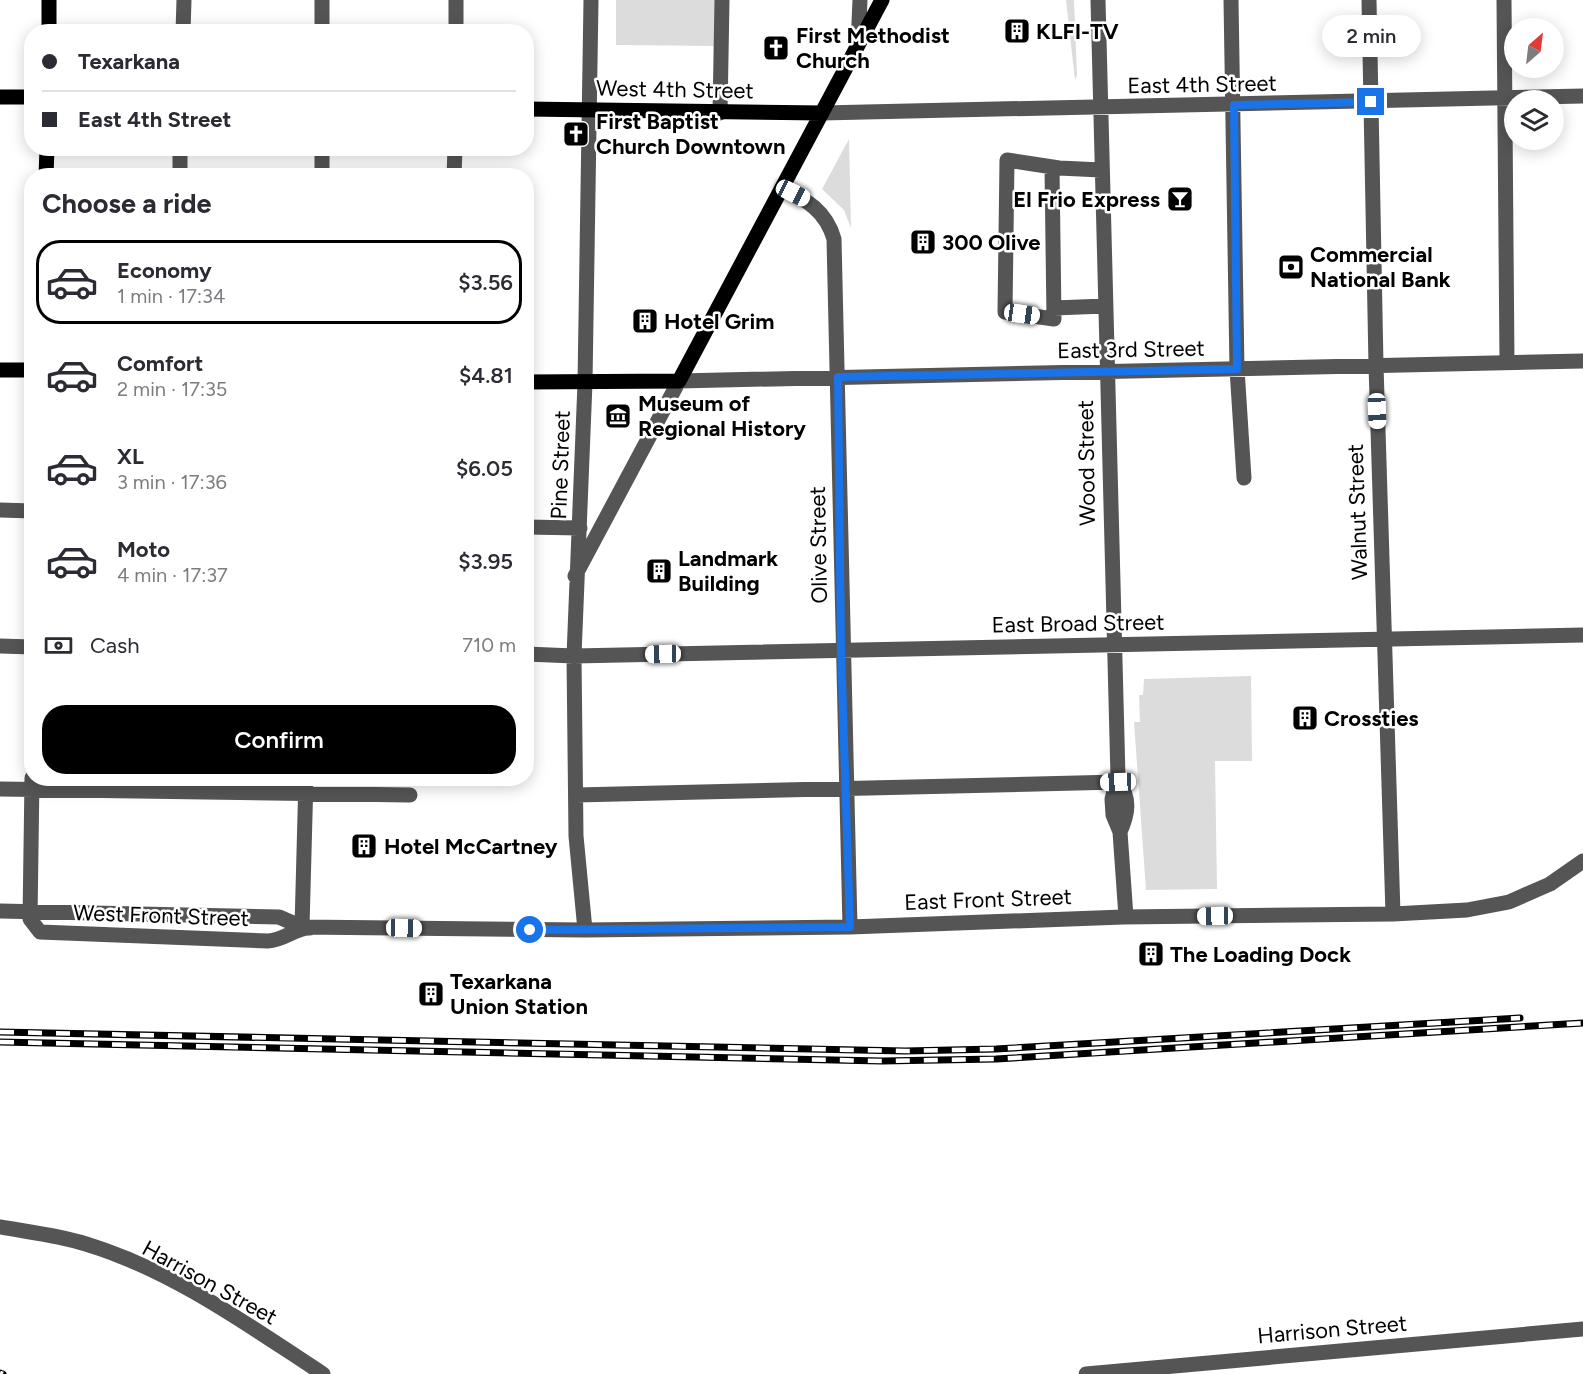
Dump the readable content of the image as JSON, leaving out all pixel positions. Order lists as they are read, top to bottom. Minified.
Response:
{"streets":{"main road":["West 4th Street"],"street":["East 4th Street","East 3rd Street","Wood Street","Pine Street","Walnut Street","Olive Street","East Broad Street","East Front Street","West Front Street","Harrison Street"]},"crossings":[["East 4th Street","West 4th Street"],["East 4th Street","Wood Street"],["East 4th Street","Walnut Street"],["West 4th Street","Pine Street"],["East 3rd Street","Wood Street"],["East 3rd Street","Walnut Street"],["East 3rd Street","Olive Street"],["Wood Street","East Broad Street"],["Wood Street","East Front Street"],["Pine Street","East Broad Street"],["Pine Street","East Front Street"],["Pine Street","West Front Street"],["Walnut Street","East Broad Street"],["Walnut Street","East Front Street"],["Olive Street","East Broad Street"],["Olive Street","East Front Street"],["East Front Street","West Front Street"]],"places":{"building":["KLFI-TV","300 Olive","Hotel Grim","Landmark Building","Crossties","Hotel McCartney","The Loading Dock","Texarkana Union Station"],"church":["First Methodist Church","First Baptist Church Downtown"],"bar":["El Frio Express"],"bank":["Commercial National Bank"],"museum":["Museum of Regional History"]},"north":"top right","page":{"bubble":"2 min","banner":["Texarkana","East 4th Street"],"heading":"Choose a ride","list":[{"name":"Economy","note":"1 min · 17:34","value":"$3.56"},{"name":"Comfort","note":"2 min · 17:35","value":"$4.81"},{"name":"XL","note":"3 min · 17:36","value":"$6.05"},{"name":"Moto","note":"4 min · 17:37","value":"$3.95"}],"pay":["Cash","710 m"],"buttons":"Confirm"}}
